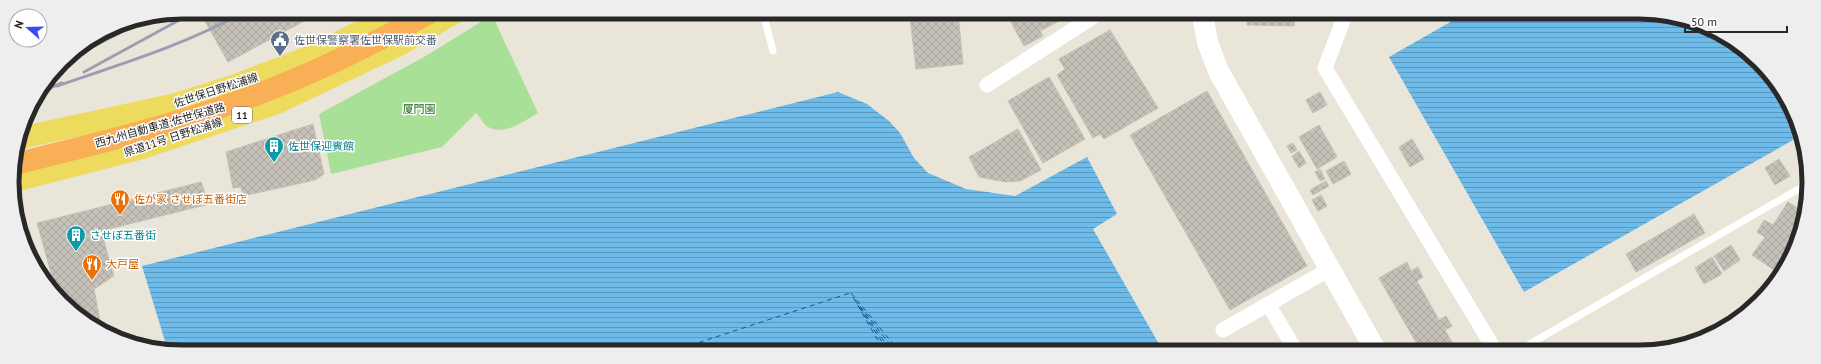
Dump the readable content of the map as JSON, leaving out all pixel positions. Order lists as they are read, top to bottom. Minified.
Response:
{"streets":{"highway":["西九州自動車道;佐世保道路"],"main road":["佐世保日野松浦線","11","県道11号 日野松浦線"]},"parks":["厦門園"],"places":{"public building":["佐世保警察署佐世保駅前交番"],"building":["佐世保迎賓館","させぼ五番街"],"restaurant":["佐が家 させぼ五番街店","大戸屋"]},"scale_bar":"50 m","north":"left"}
